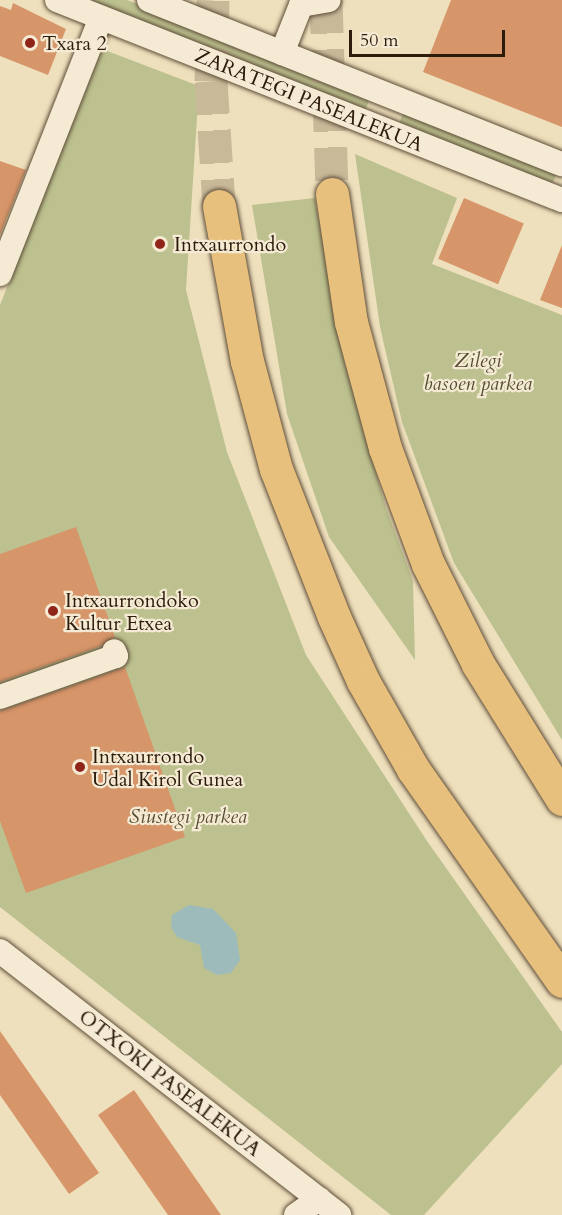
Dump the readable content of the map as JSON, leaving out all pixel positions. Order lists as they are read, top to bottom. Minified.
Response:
{"streets":{"street":["ZARATEGI PASEALEKUA","OTXOKI PASEALEKUA"]},"parks":["Zilegi basoen parkea","Siustegi parkea"],"places":["Txara 2","Intxaurrondo","Intxaurrondoko Kultur Etxea","Intxaurrondo Udal Kirol Gunea"],"scale_bar":"50 m"}
